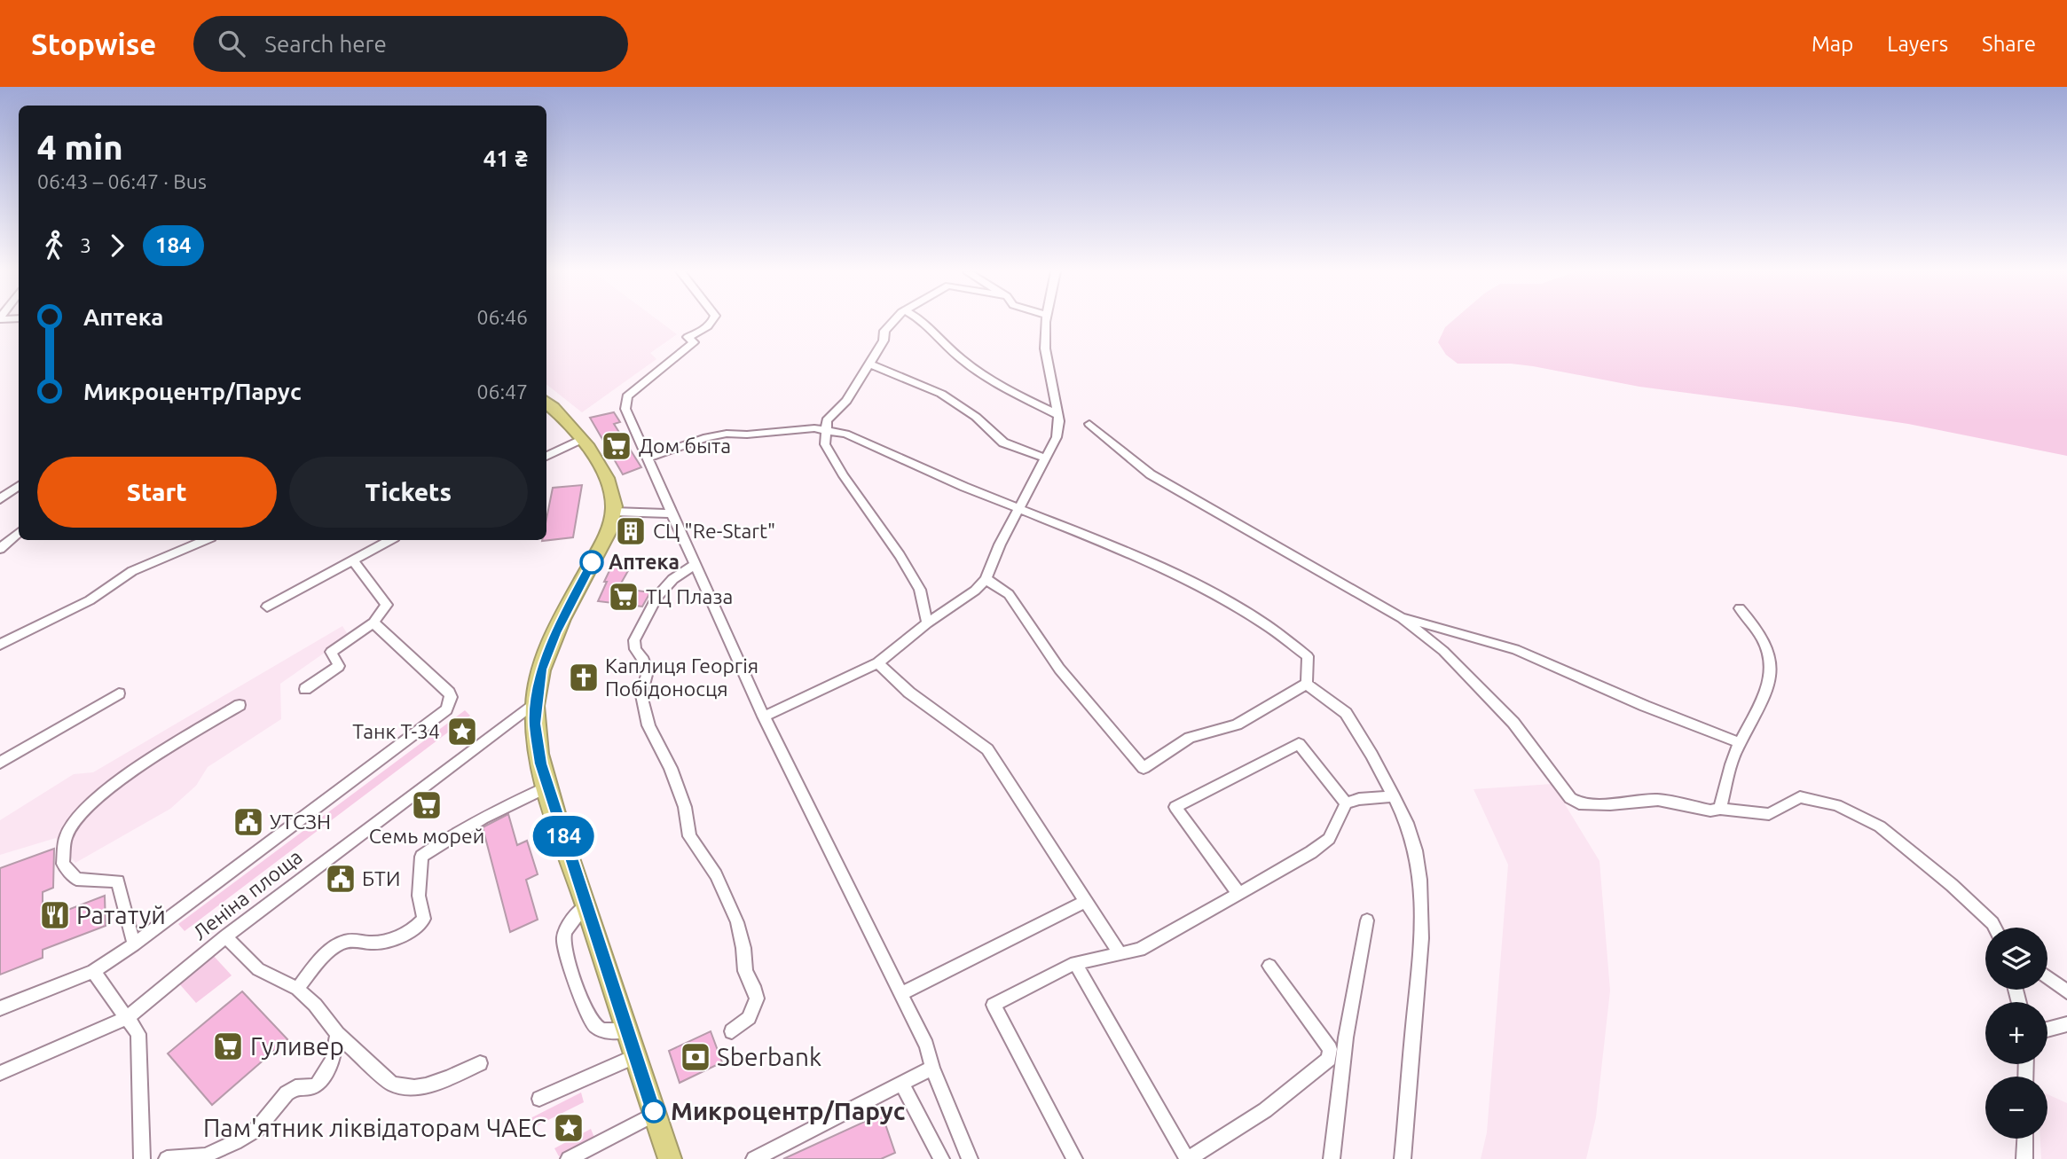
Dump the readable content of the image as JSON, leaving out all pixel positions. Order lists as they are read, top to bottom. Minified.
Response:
{"streets":{"street":["Леніна площа"]},"places":{"supermarket":["Дом быта","ТЦ Плаза","Семь морей","Гуливер"],"building":["СЦ \"Re-Start\""],"other":["Аптека","Микроцентр/Парус"],"church":["Каплиця Георгія Побідоносця"],"place":["Танк Т-34","Пам'ятник ліквідаторам ЧАЕС"],"public building":["УТСЗН","БТИ"],"restaurant":["Рататуй"],"bank":["Sberbank"]},"lines":["bus line 184"],"page":{"header":"Stopwise","search":"Search here","nav":["Map","Layers","Share"],"on_map":"184","heading":["4 min","06:43 – 06:47 · Bus","41 ₴"],"legs":["3","184"],"list":[{"name":"Аптека","value":"06:46"},{"name":"Микроцентр/Парус","value":"06:47"}],"buttons":["Start","Tickets"],"map_buttons":["+","−"]}}
